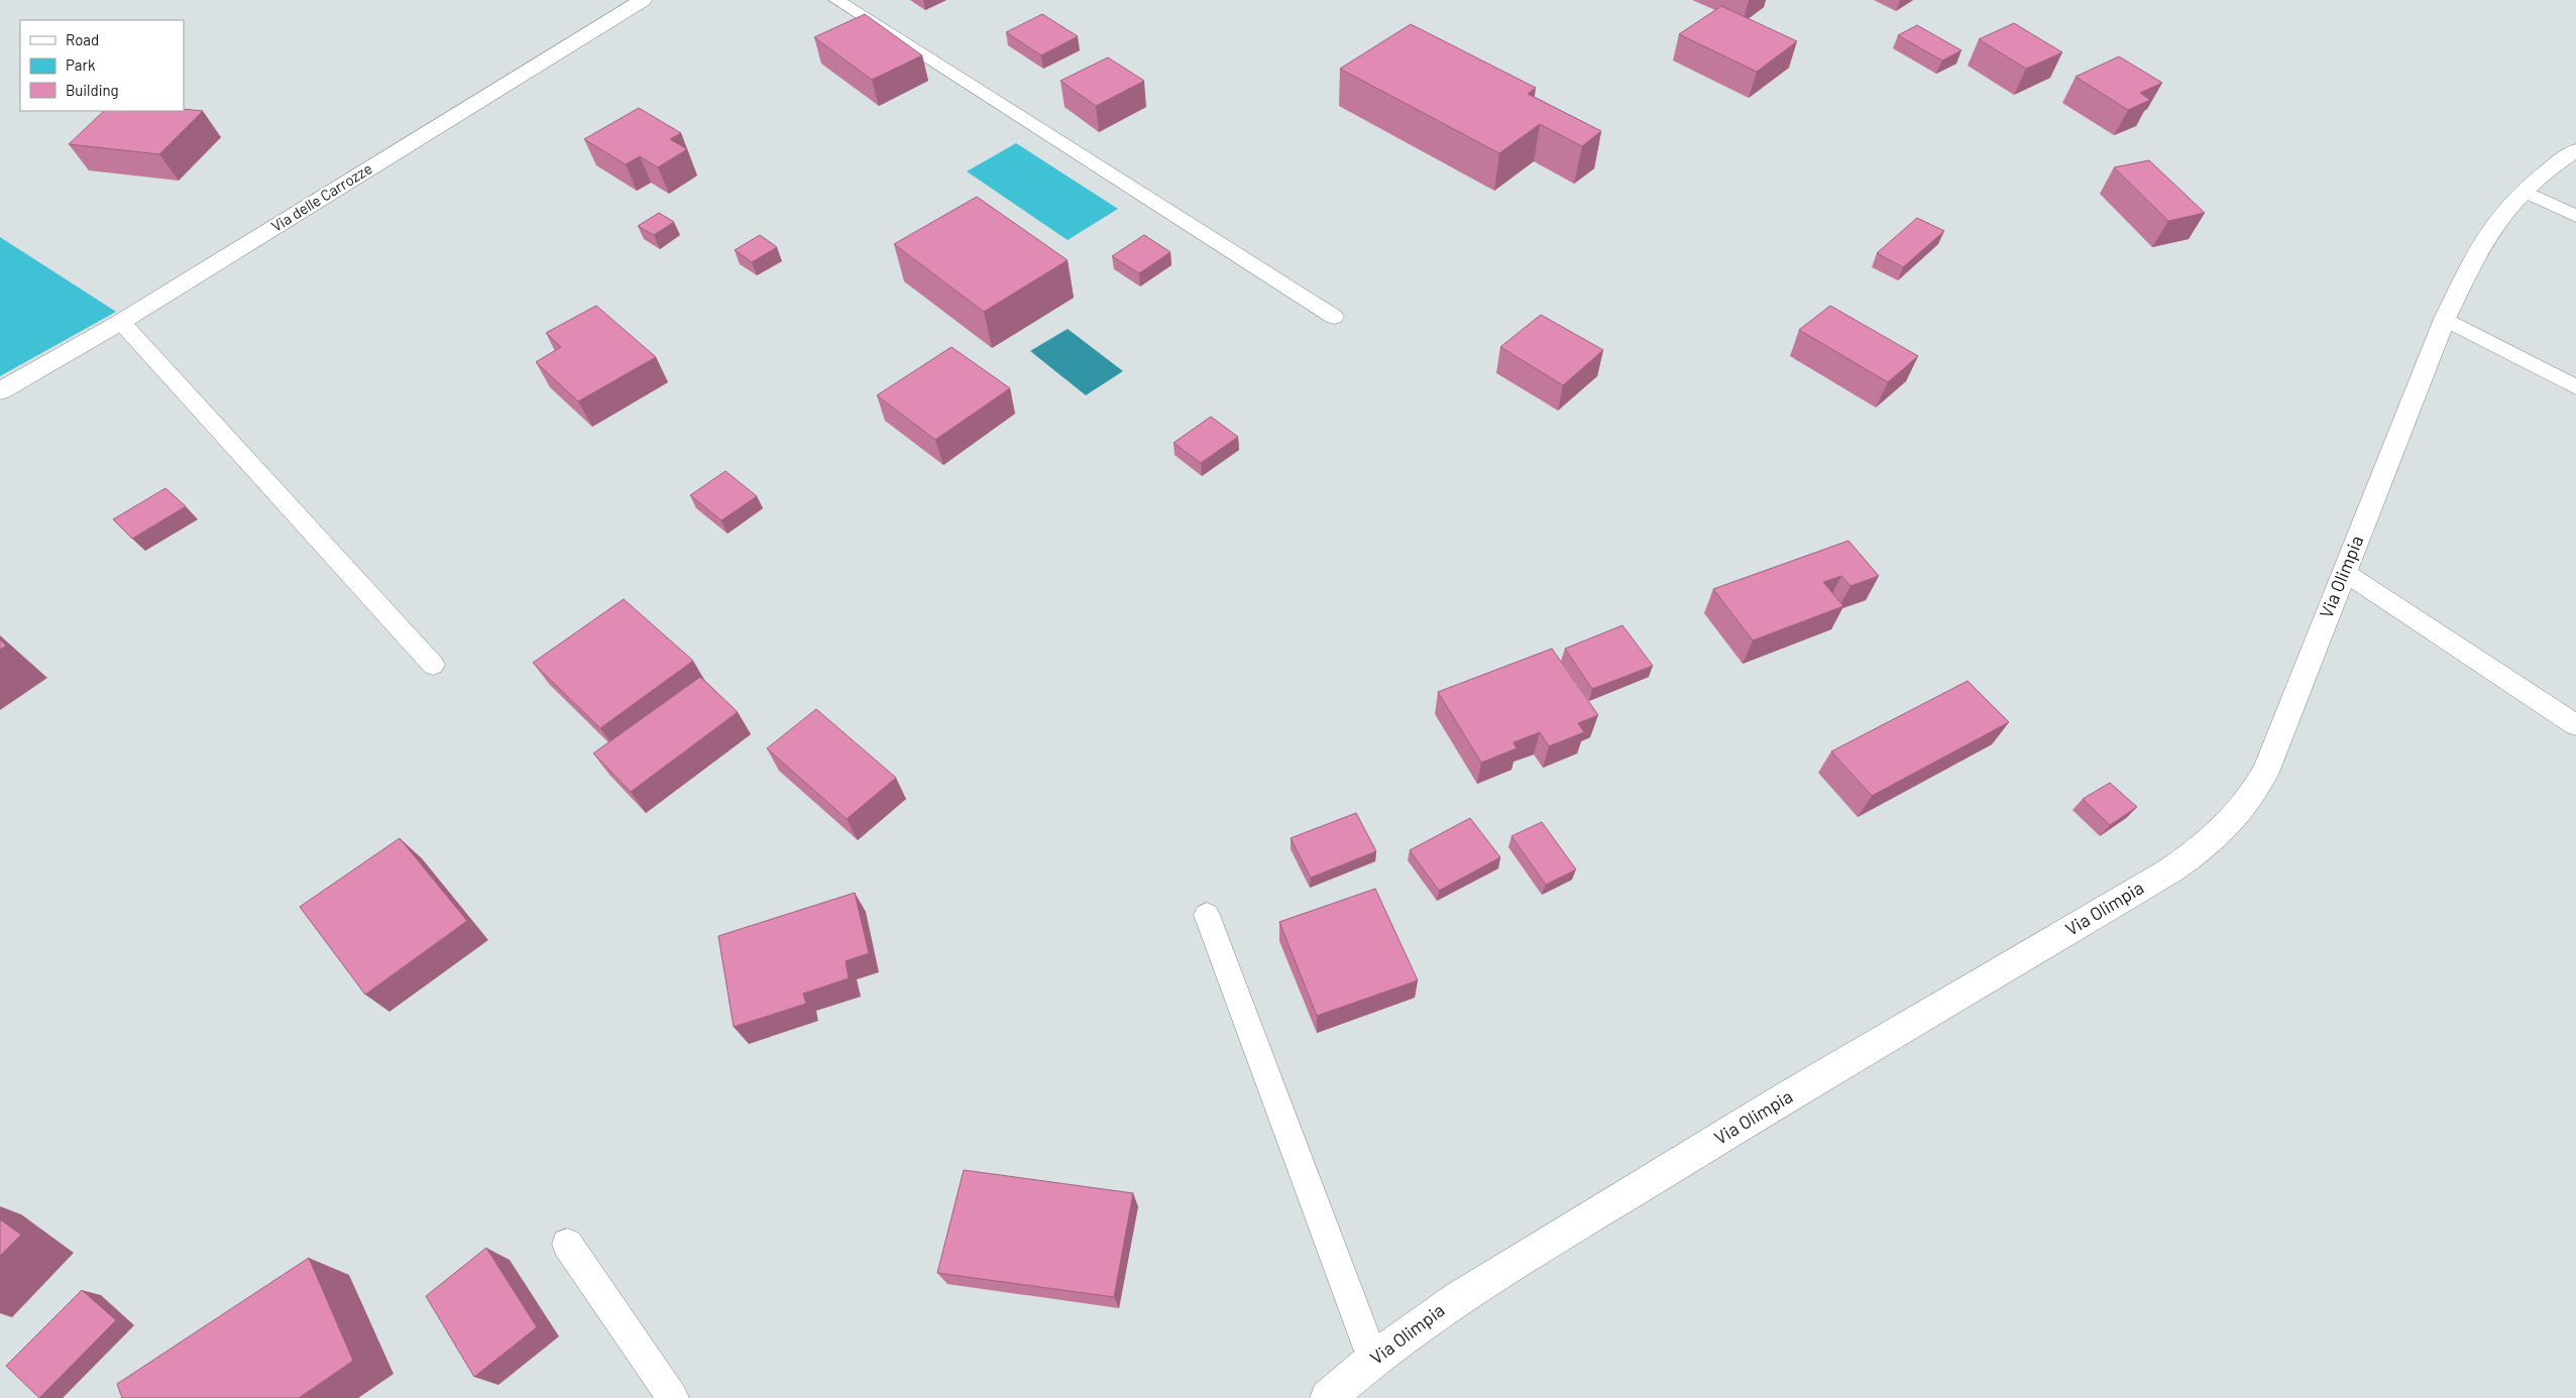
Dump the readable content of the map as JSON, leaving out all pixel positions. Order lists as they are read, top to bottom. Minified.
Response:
{"streets":{"street":["Via delle Carrozze","Via Olimpia"]},"legend":["Road","Park","Building"]}
